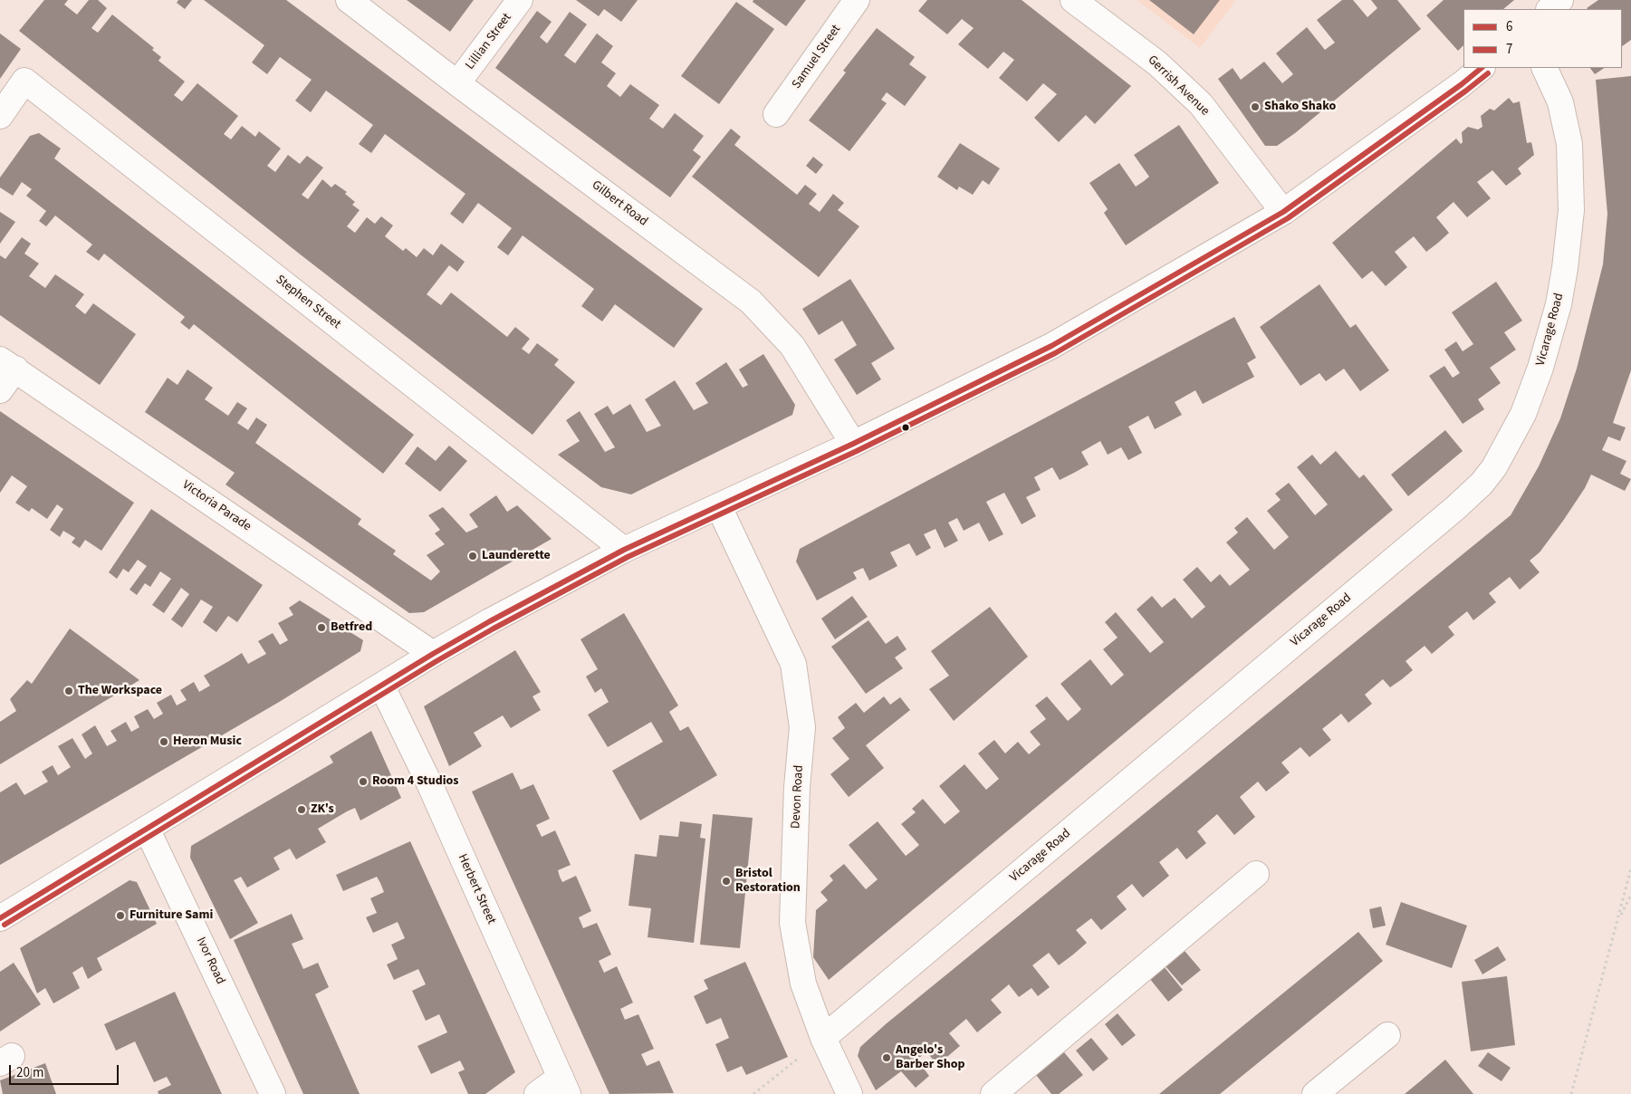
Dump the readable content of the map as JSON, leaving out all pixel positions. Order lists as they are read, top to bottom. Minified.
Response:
{"streets":{"street":["Lillian Street","Samuel Street","Gerrish Avenue","Gilbert Road","Stephen Street","Vicarage Road","Victoria Parade","Devon Road","Herbert Street","Ivor Road"]},"crossings":[["Lillian Street","Gilbert Road"],["Vicarage Road","Devon Road"]],"places":["Shako Shako","Launderette","Betfred","The Workspace","Heron Music","Room 4 Studios","ZK's","Bristol Restoration","Furniture Sami","Angelo's Barber Shop"],"lines":["transit line 6","transit line 7"],"legend":["6","7"],"scale_bar":"20 m"}
